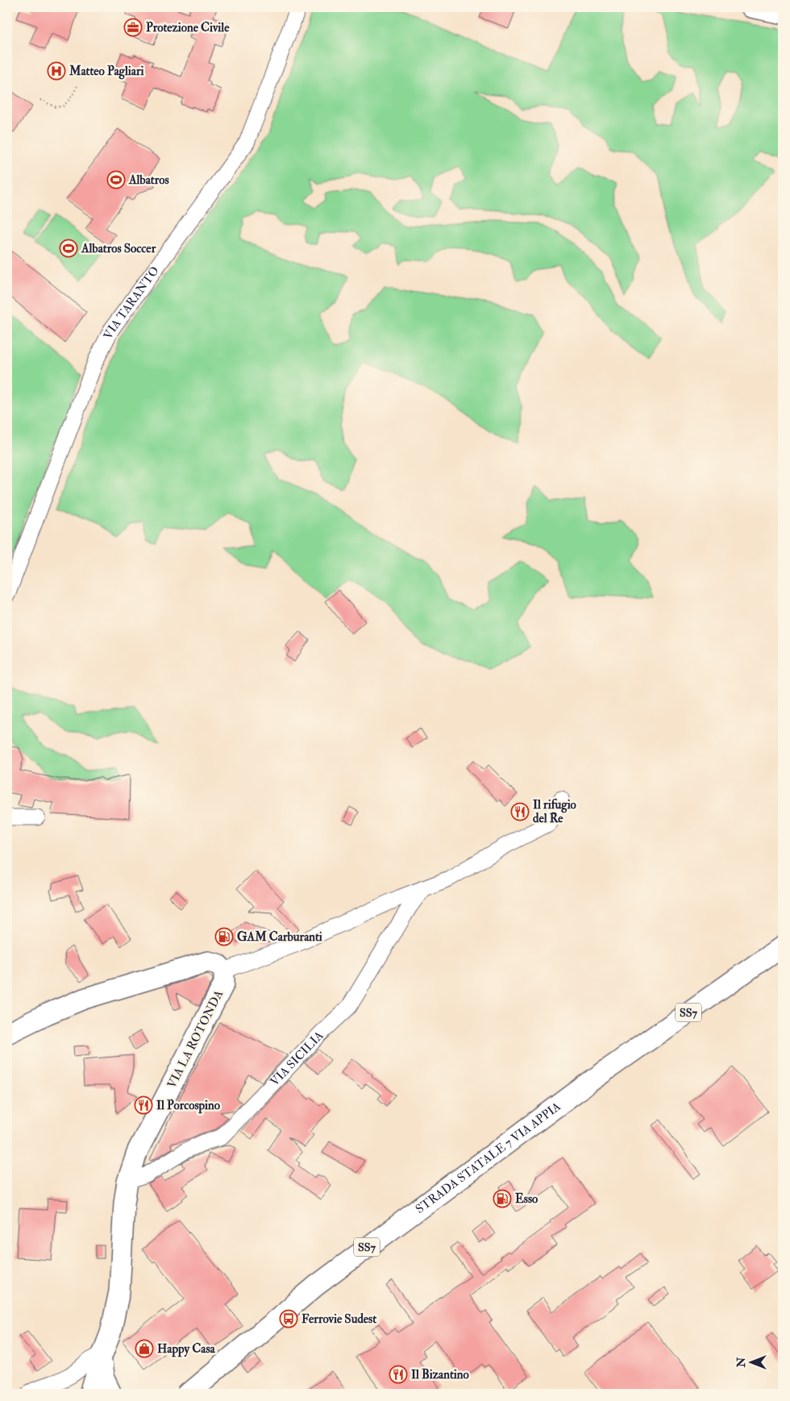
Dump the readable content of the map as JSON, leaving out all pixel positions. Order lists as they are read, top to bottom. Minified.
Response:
{"streets":{"main road":["SS7","VIA LA ROTONDA","STRADA STATALE 7 VIA APPIA"],"street":["VIA TARANTO","VIA SICILIA"]},"crossings":[["VIA LA ROTONDA","VIA SICILIA"]],"places":{"office":["Protezione Civile"],"hospital":["Matteo Pagliari"],"sports":["Albatros","Albatros Soccer"],"restaurant":["Il rifugio del Re","Il Porcospino","Il Bizantino"],"fuel station":["GAM Carburanti","Esso"],"bus stop":["Ferrovie Sudest"],"shop":["Happy Casa"]},"north":"left"}
